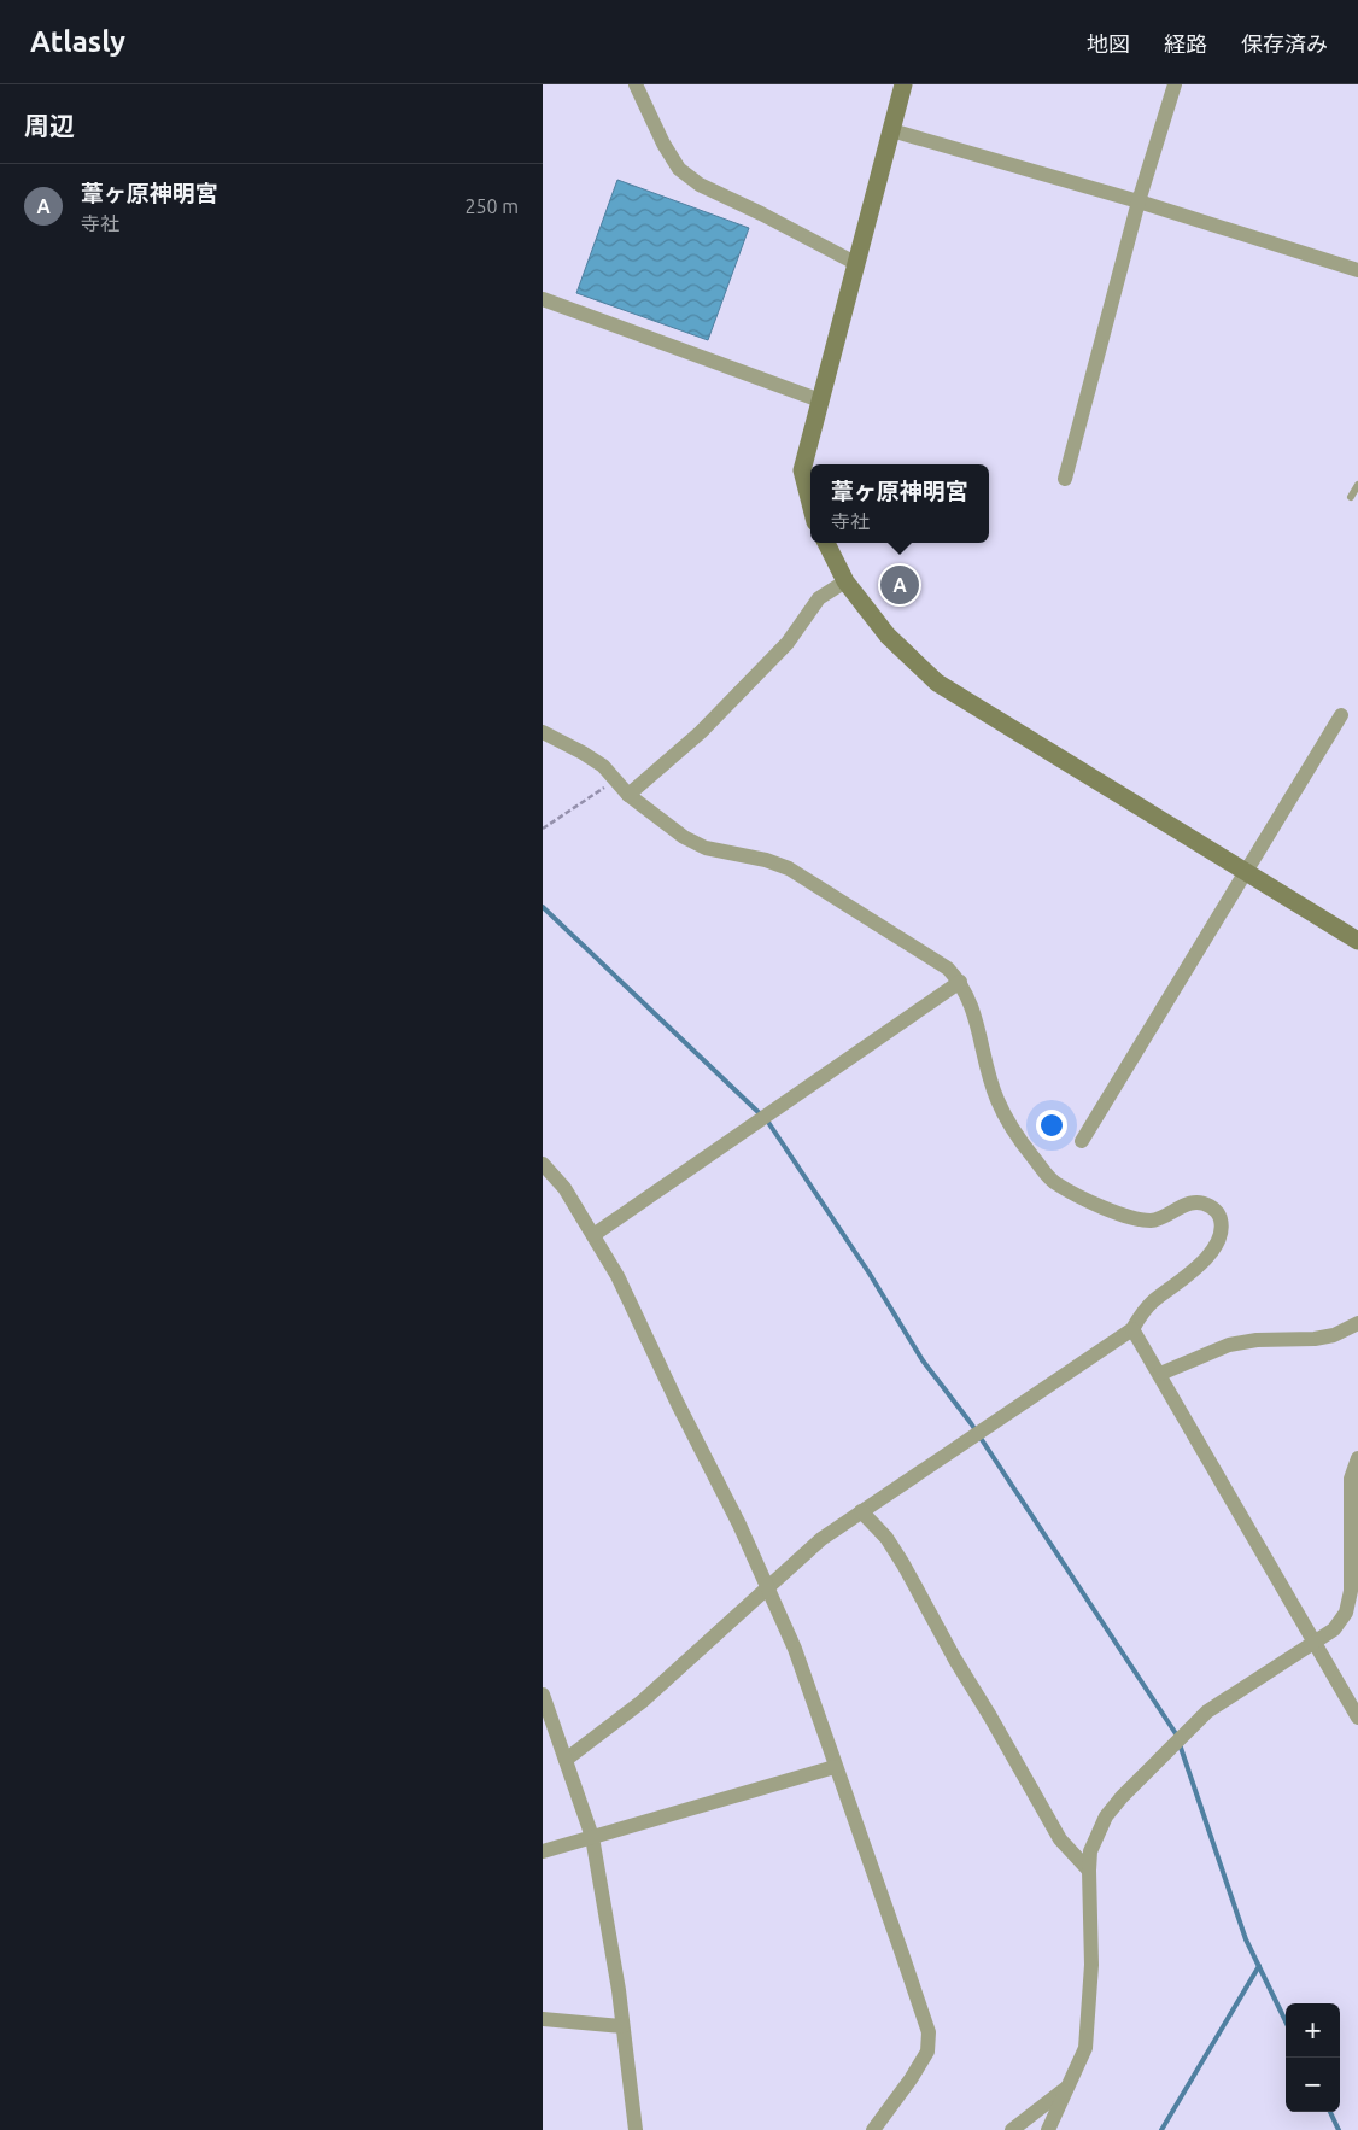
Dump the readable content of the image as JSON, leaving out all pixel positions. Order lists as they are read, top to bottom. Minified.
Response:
{"page":{"header":"Atlasly","nav":["地図","経路","保存済み"],"heading":"周辺","list":[{"mark":"A","name":"葦ヶ原神明宮","note":"寺社","value":"250 m"}],"popup":["葦ヶ原神明宮","寺社"],"pins":"A","map_buttons":["+","−"]}}
